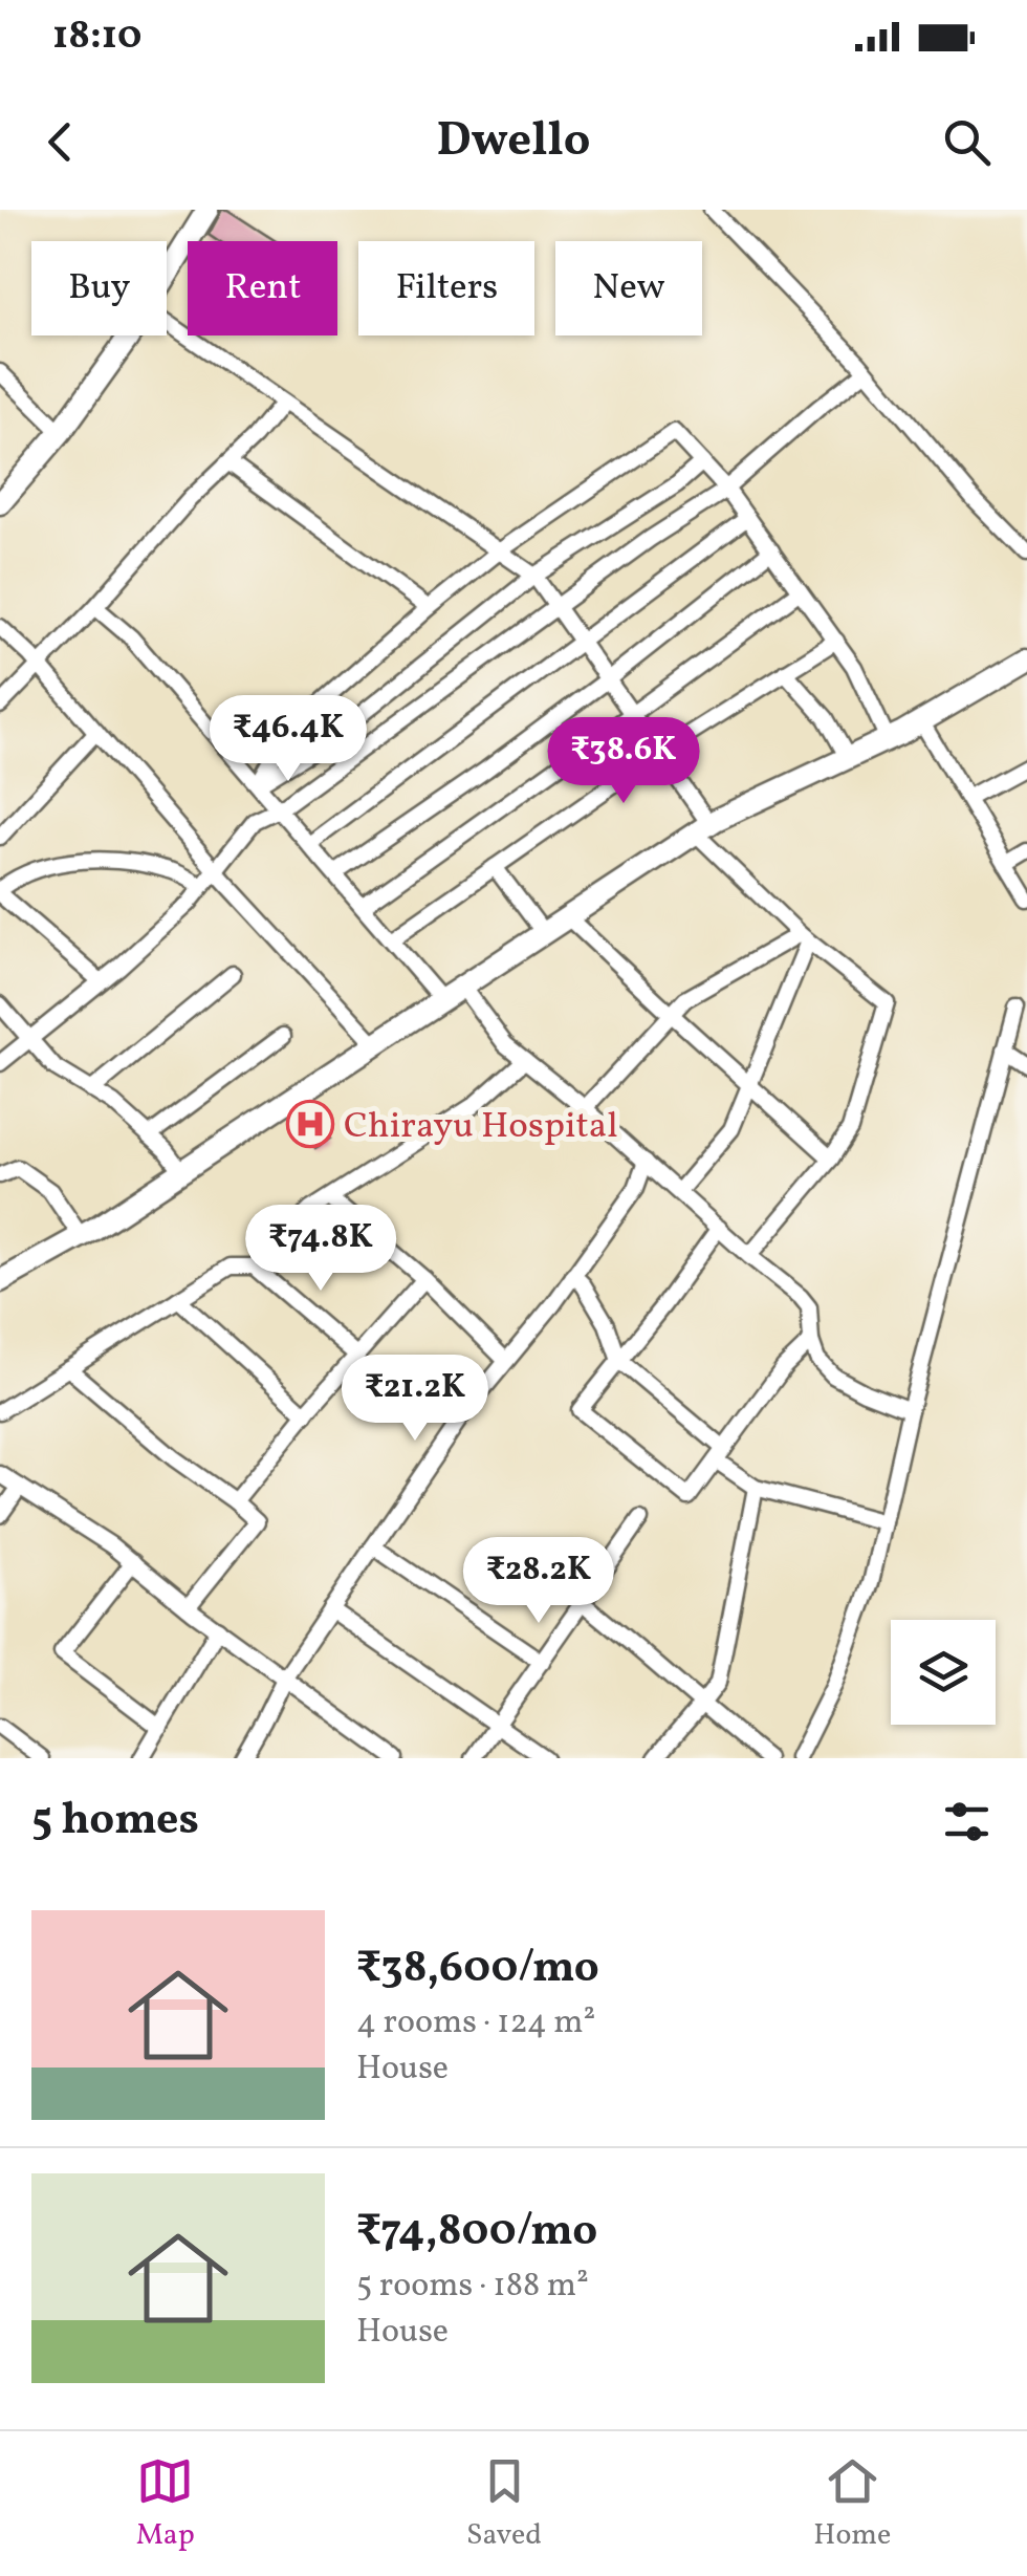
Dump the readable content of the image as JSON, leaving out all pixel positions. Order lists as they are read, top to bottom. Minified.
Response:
{"places":{"hospital":["Chirayu Hospital"]},"page":{"status":"18:10","header":"Dwello","chip":["Buy","Rent","Filters","New"],"price":["₹46.4K","₹38.6K","₹74.8K","₹21.2K","₹28.2K"],"heading":"5 homes","list":[{"name":"₹38,600/mo","note":"4 rooms · 124 m² · House"},{"name":"₹74,800/mo","note":"5 rooms · 188 m² · House"}],"tabs":["Map","Saved","Home"]}}
